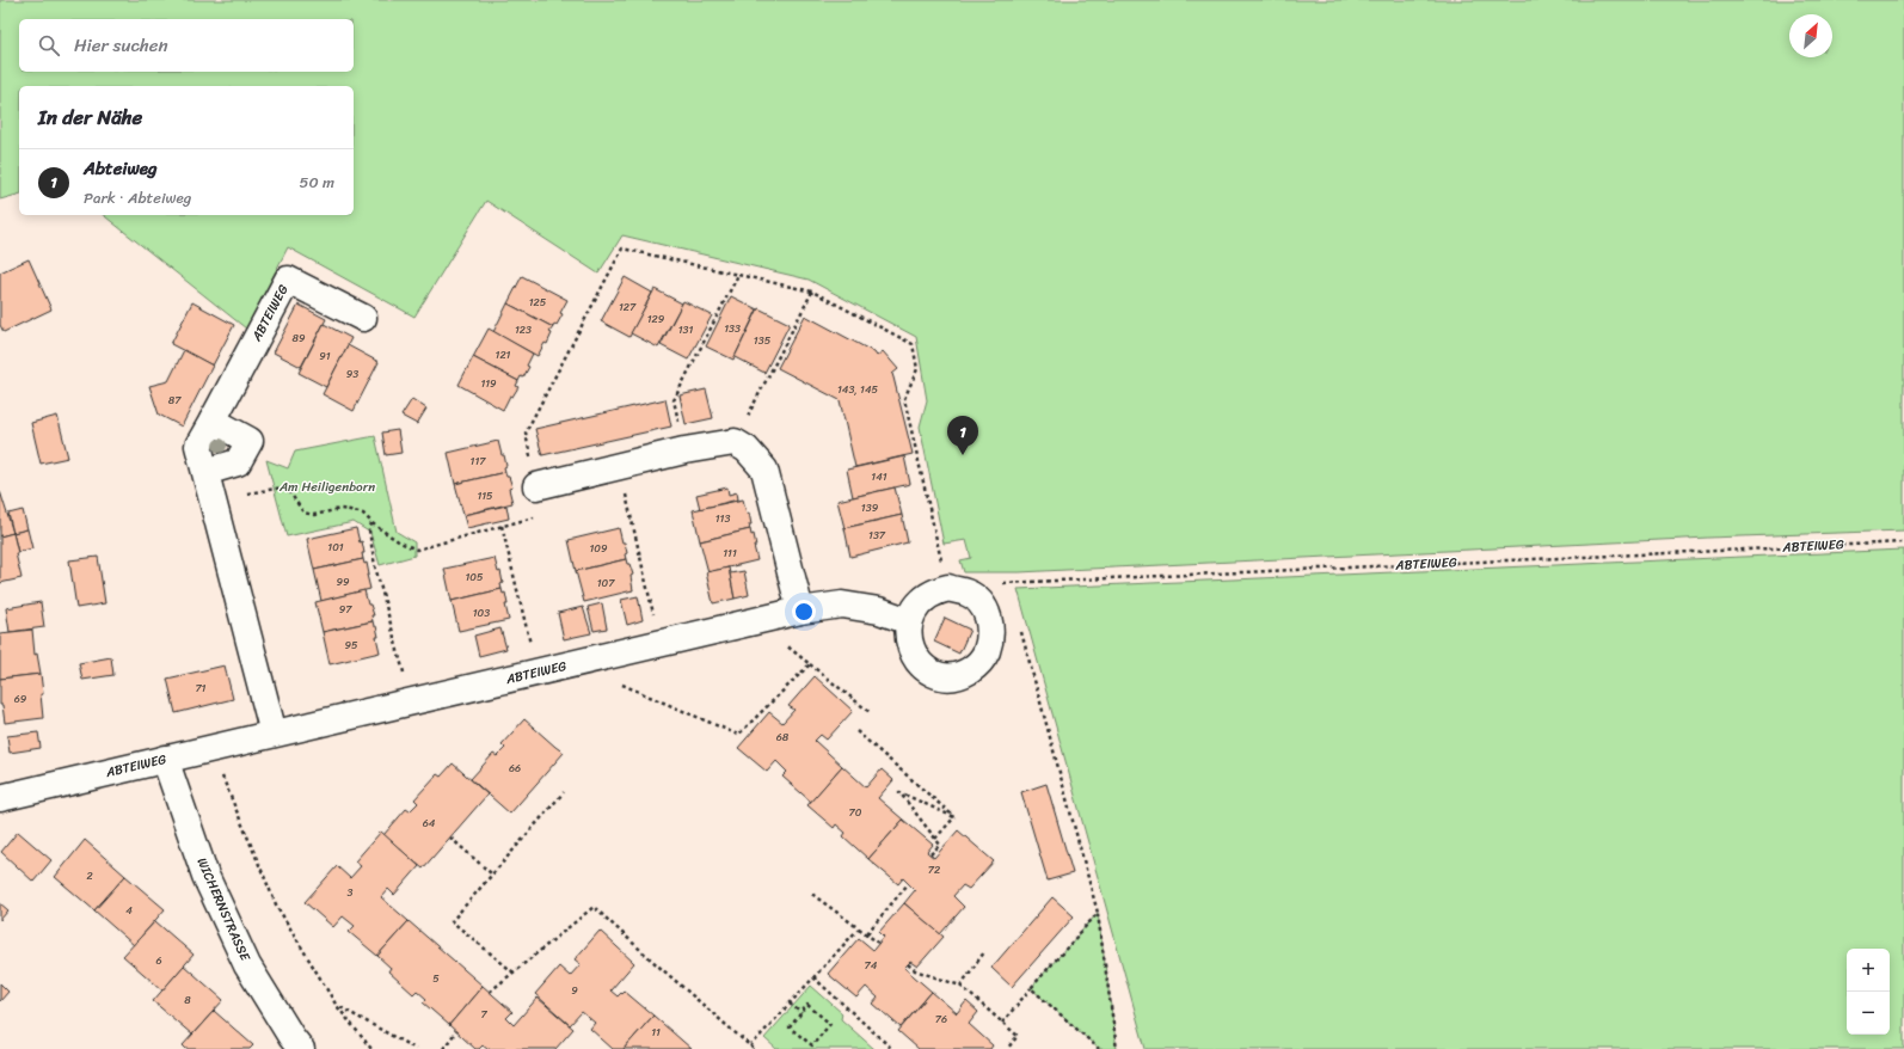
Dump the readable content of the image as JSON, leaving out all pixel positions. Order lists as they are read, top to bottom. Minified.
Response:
{"streets":{"street":["ABTEIWEG","WICHERNSTRASSE"]},"crossings":[["ABTEIWEG","WICHERNSTRASSE"]],"parks":["Am Heiligenborn"],"house_numbers":["125","127","129","133","123","131","89","135","121","91","93","119","143, 145","87","117","141","115","139","113","137","101","109","111","105","99","107","97","103","95","71","69","68","66","70","64","72","2","3","4","6","74","5","9","8","7","76","11"],"north":"top right","page":{"search":"Hier suchen","heading":"In der Nähe","list":[{"mark":"1","name":"Abteiweg","note":"Park · Abteiweg","value":"50 m"}],"pins":"1","map_buttons":["+","−"]}}
